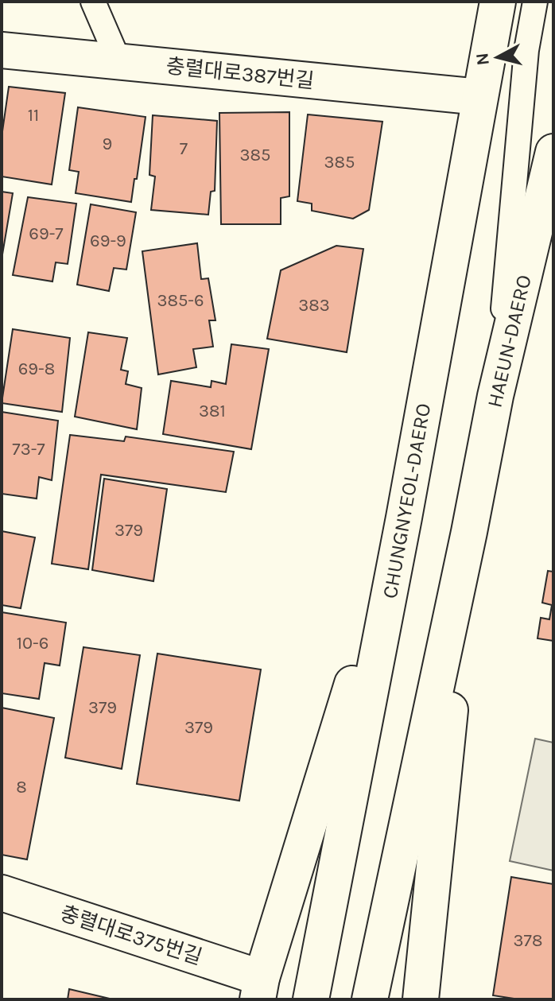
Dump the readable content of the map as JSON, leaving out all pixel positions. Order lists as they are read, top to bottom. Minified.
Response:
{"streets":{"main road":["충렬대로387번길","HAEUN-DAERO","CHUNGNYEOL-DAERO","충렬대로375번길"]},"crossings":[["충렬대로387번길","CHUNGNYEOL-DAERO"]],"house_numbers":["11","9","7","385","385","69-7","69-9","385-6","383","69-8","381","73-7","379","10-6","379","379","8","378"],"north":"left"}
